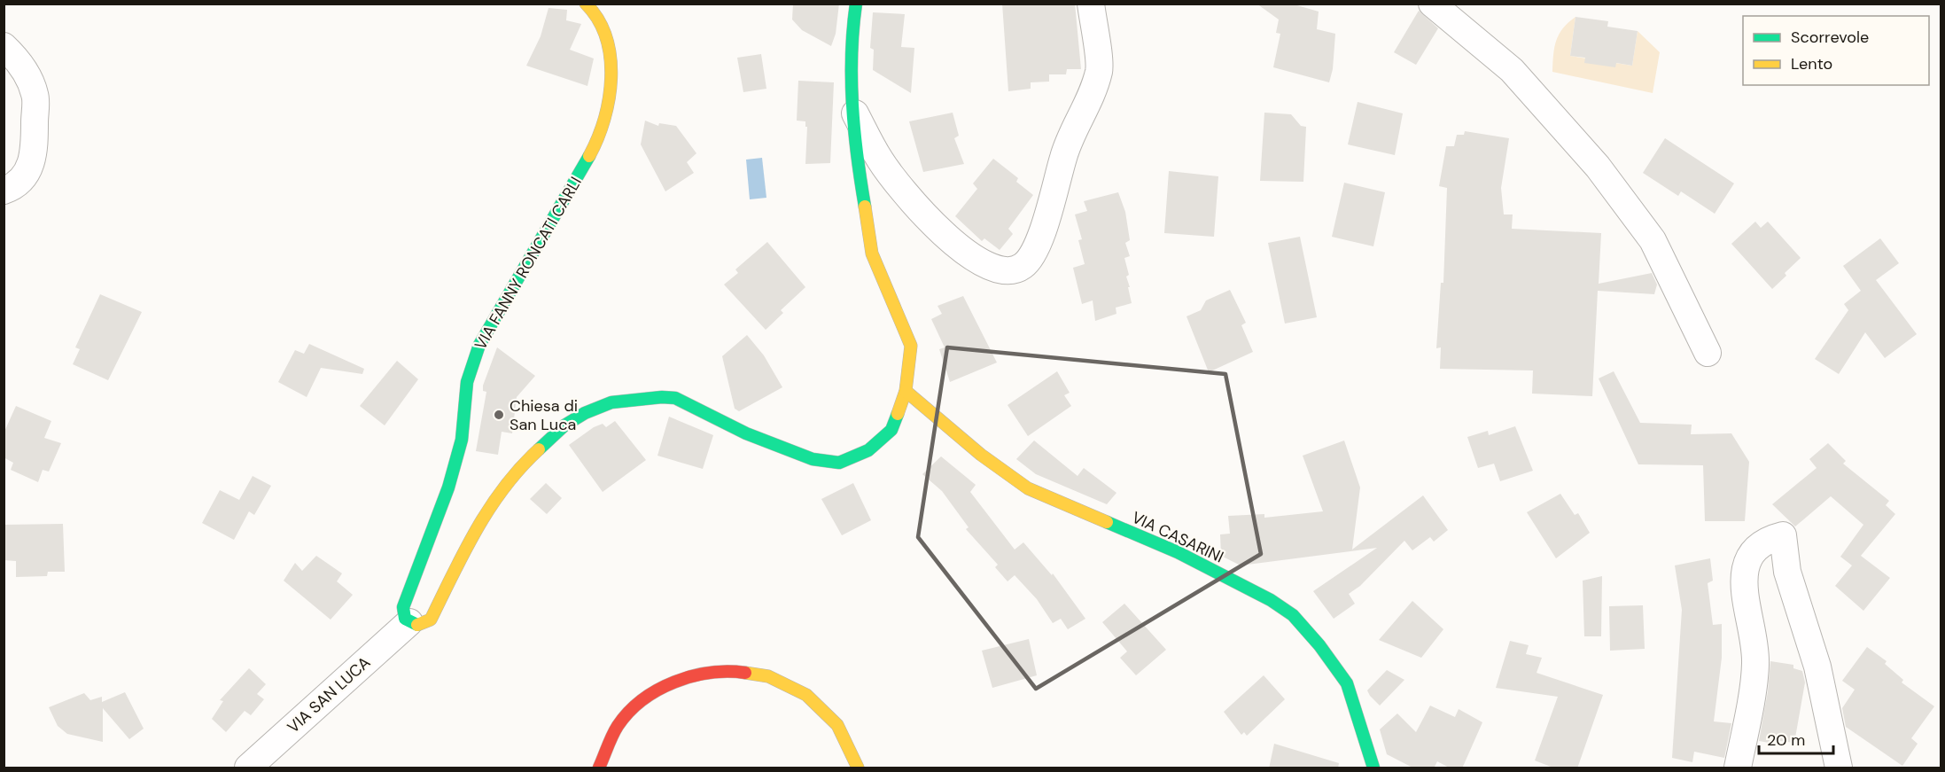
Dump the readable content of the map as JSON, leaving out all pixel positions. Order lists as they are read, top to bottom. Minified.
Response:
{"streets":{"main road":["VIA FANNY RONCATI CARLI","VIA CASARINI"],"street":["VIA SAN LUCA"]},"crossings":[["VIA FANNY RONCATI CARLI","VIA SAN LUCA"]],"places":["Chiesa di San Luca"],"legend":["Scorrevole","Lento"],"scale_bar":"20 m"}
